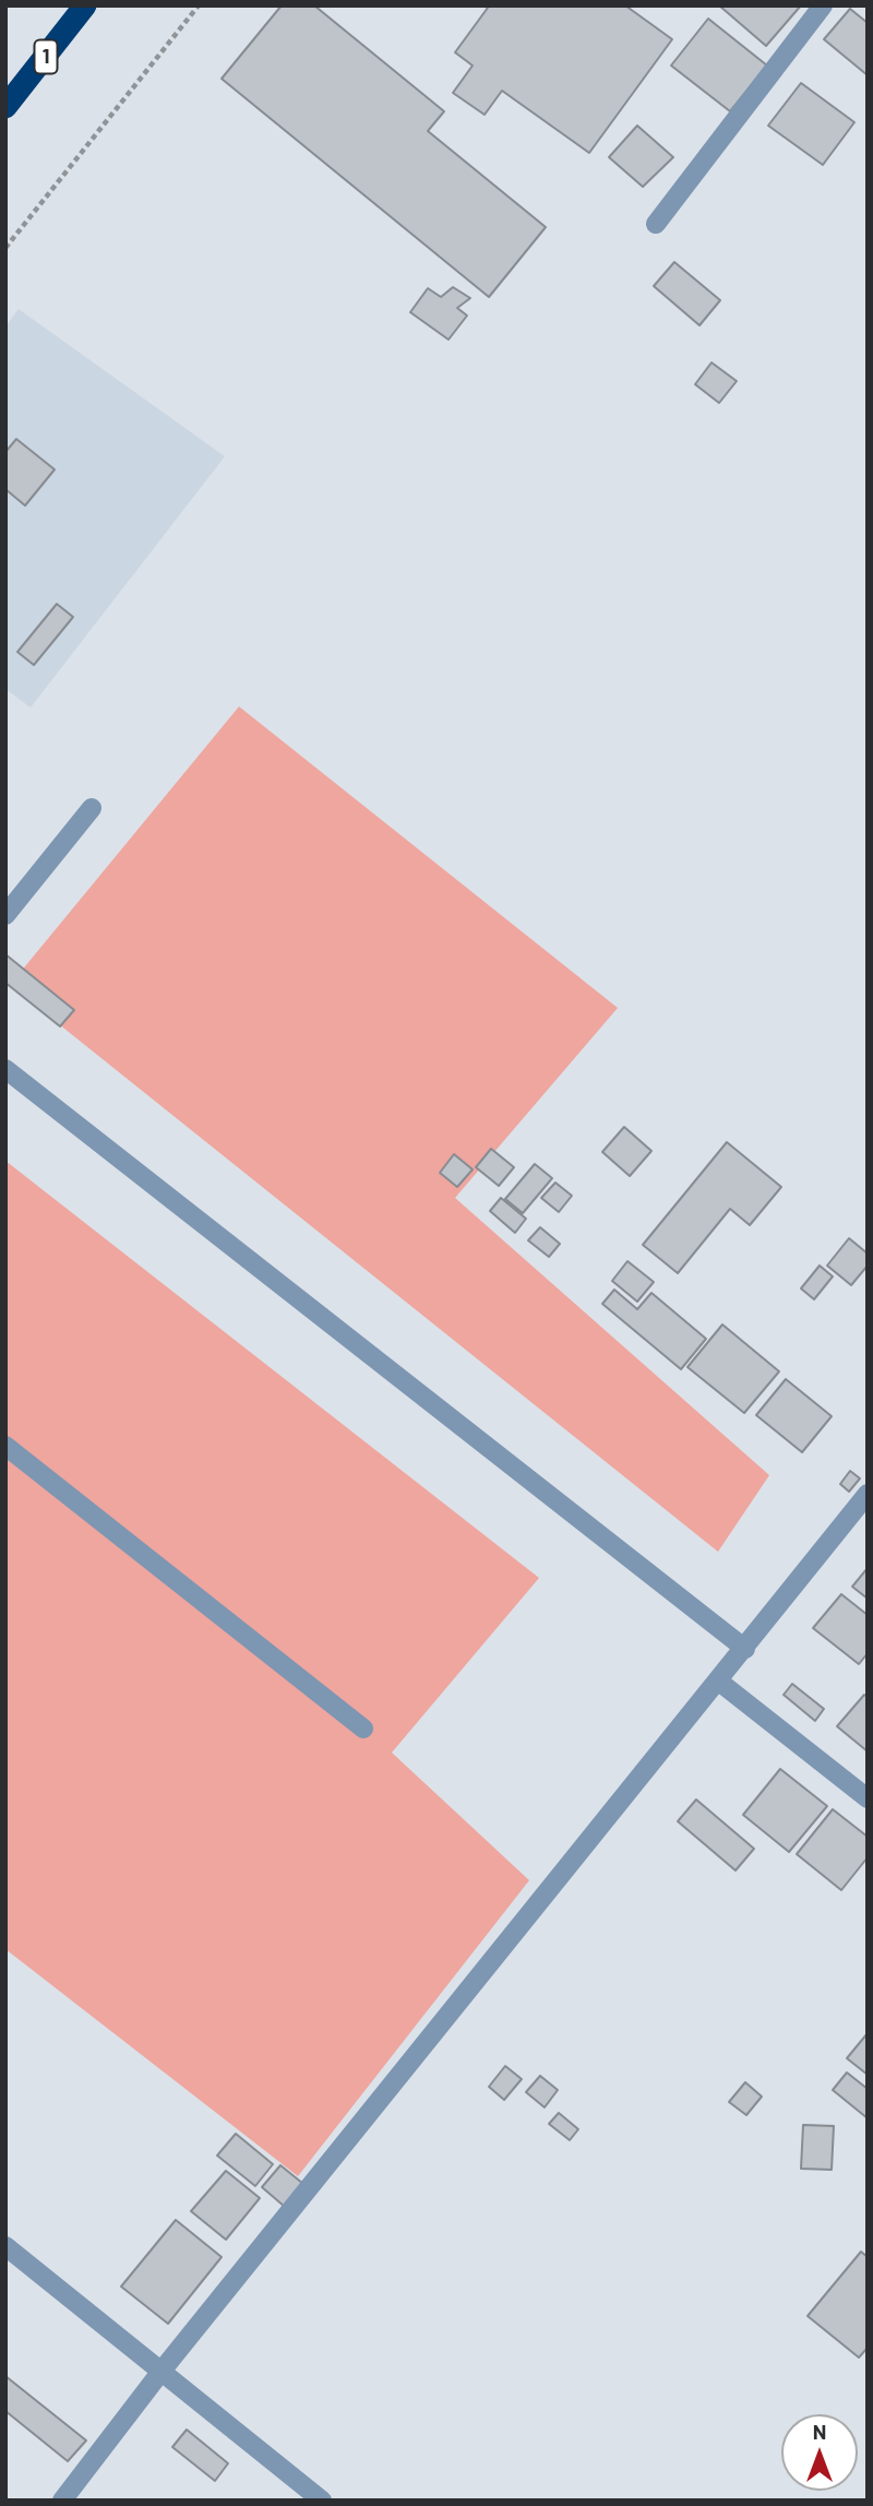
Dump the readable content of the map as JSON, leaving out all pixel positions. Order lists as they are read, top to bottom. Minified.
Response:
{"streets":{"highway":["1"]},"north":"top"}
